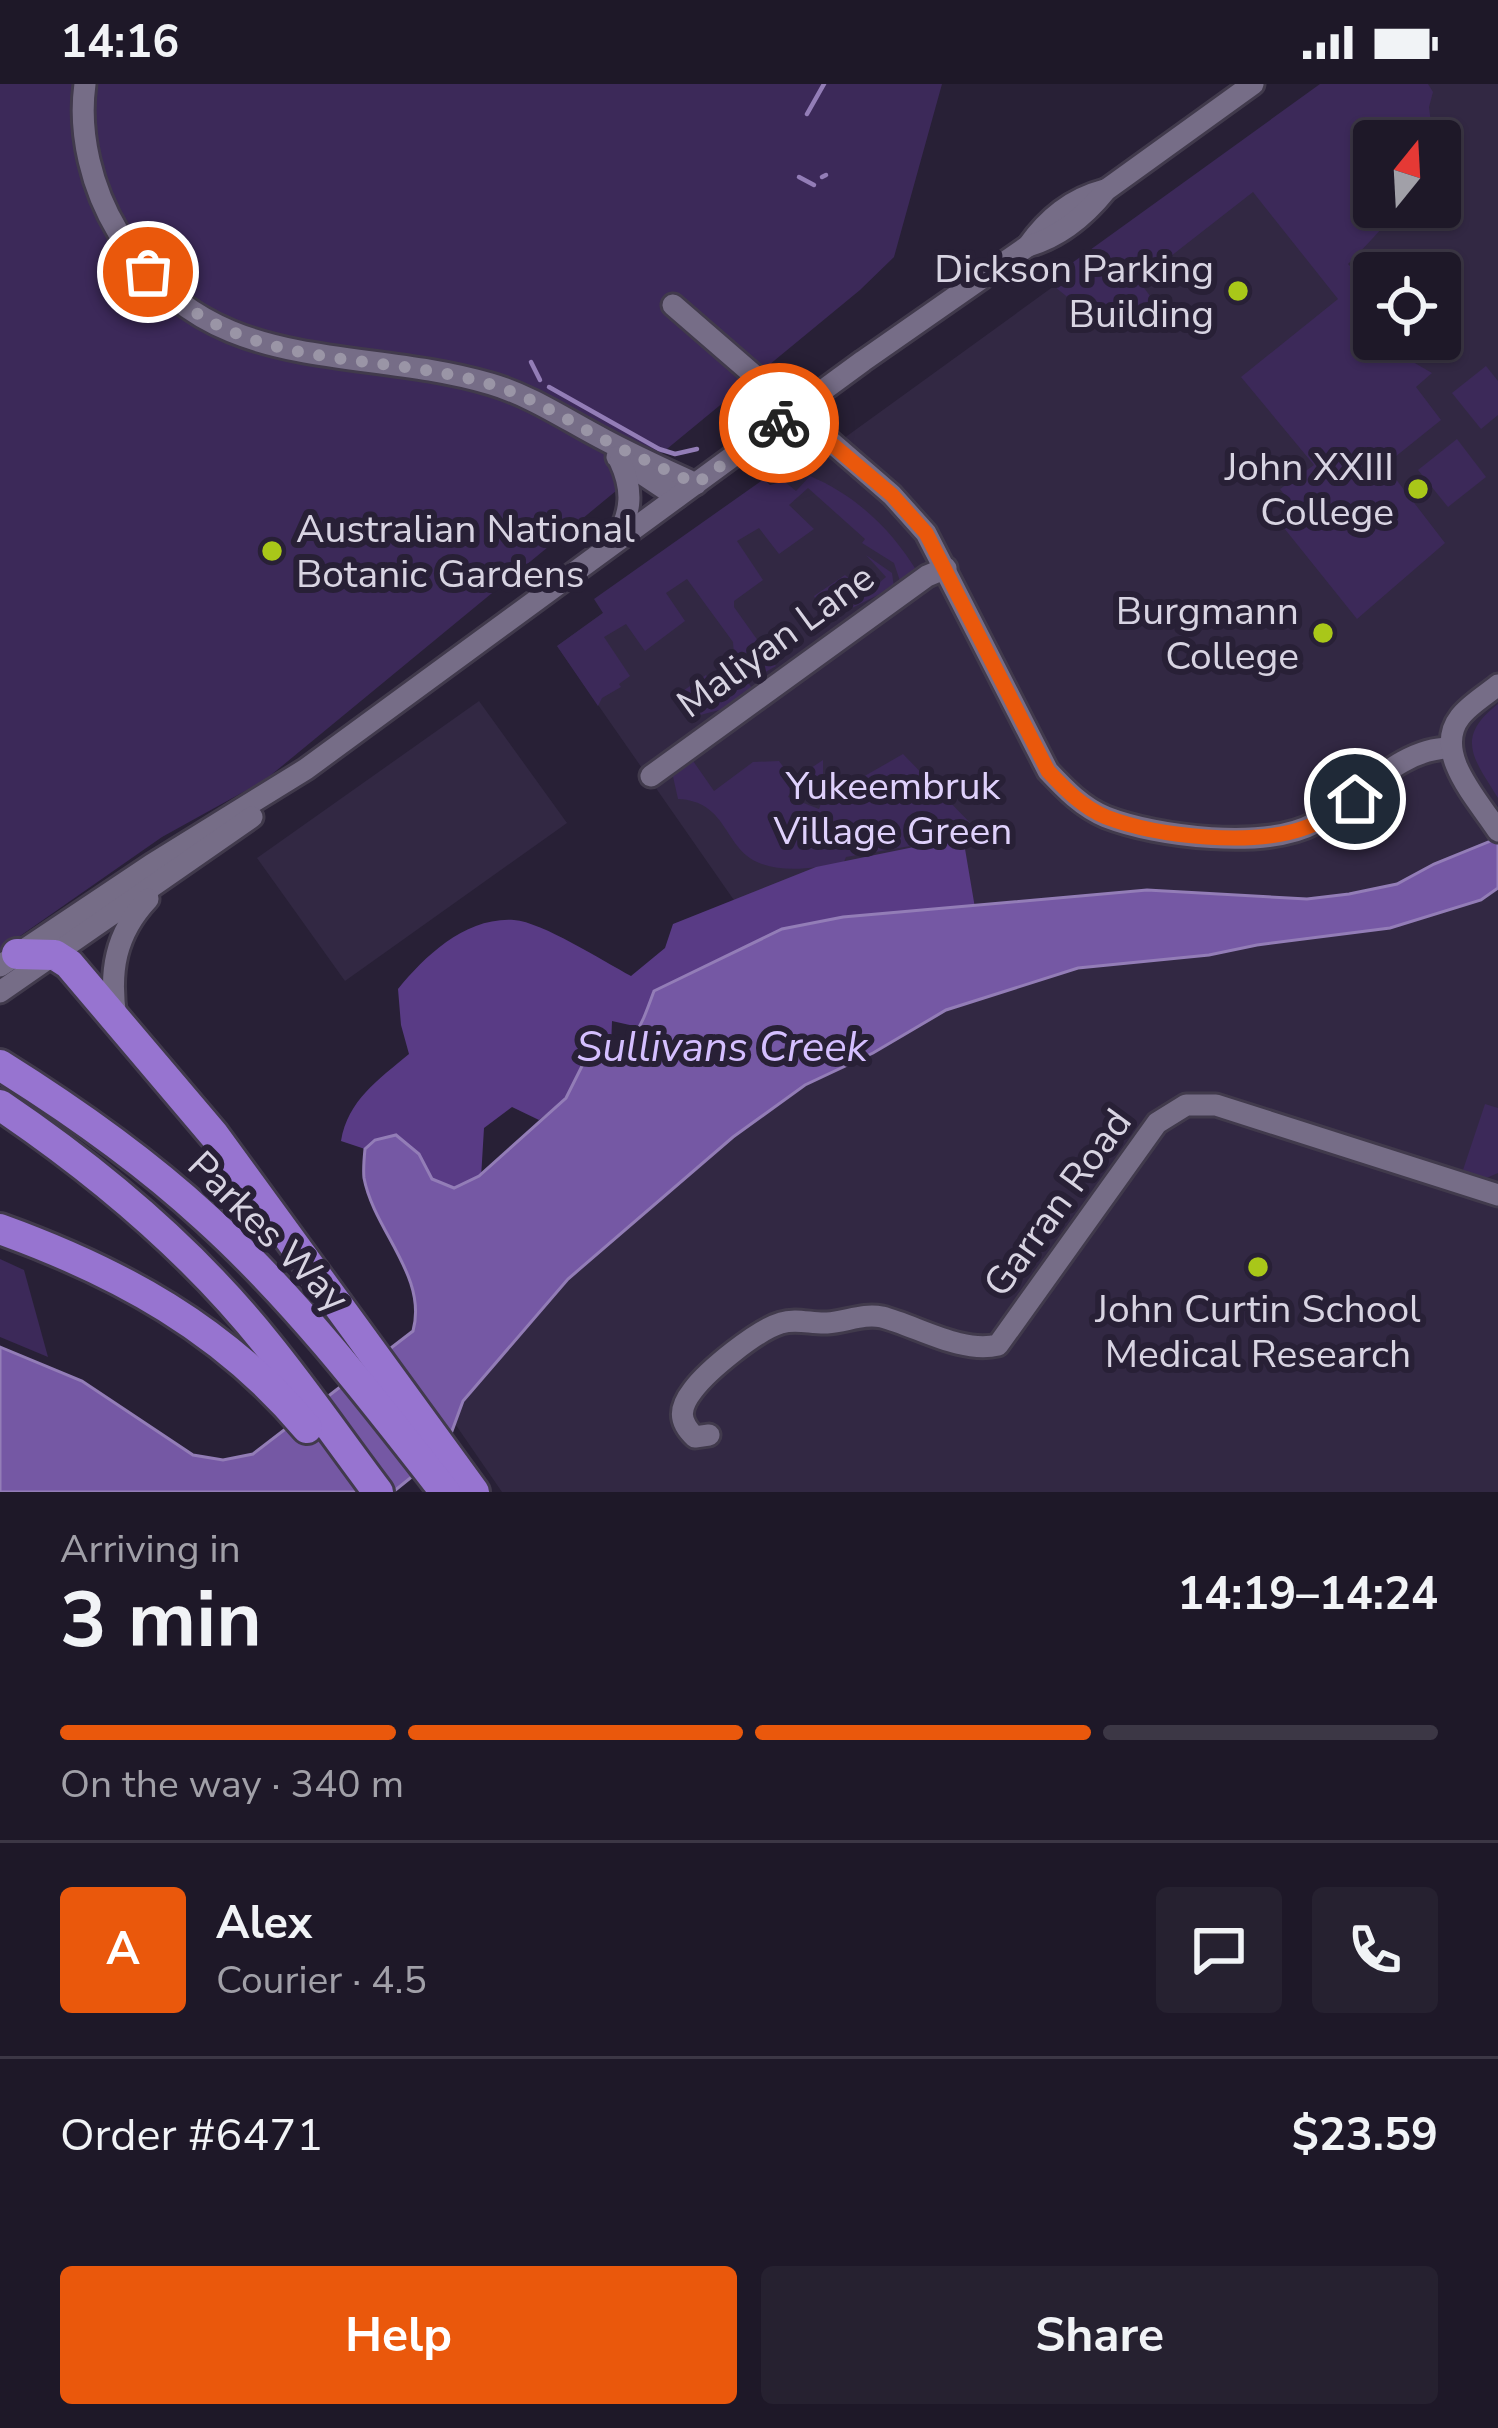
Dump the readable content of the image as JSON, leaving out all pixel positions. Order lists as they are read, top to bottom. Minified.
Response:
{"streets":{"highway":["Parkes Way"],"street":["Maliyan Lane","Garran Road"]},"water":["Sullivans Creek"],"parks":["Yukeembruk Village Green"],"places":["Dickson Parking Building","John XXIII College","Australian National Botanic Gardens","Burgmann College","John Curtin School Medical Research"],"north":"top","page":{"status":"14:16","heading":["3 min","Arriving in","14:19–14:24"],"panel":["Alex","Courier · 4.5","Order #6471","$23.59"],"bar":"On the way · 340 m","round":"A","buttons":["Help","Share"]}}
